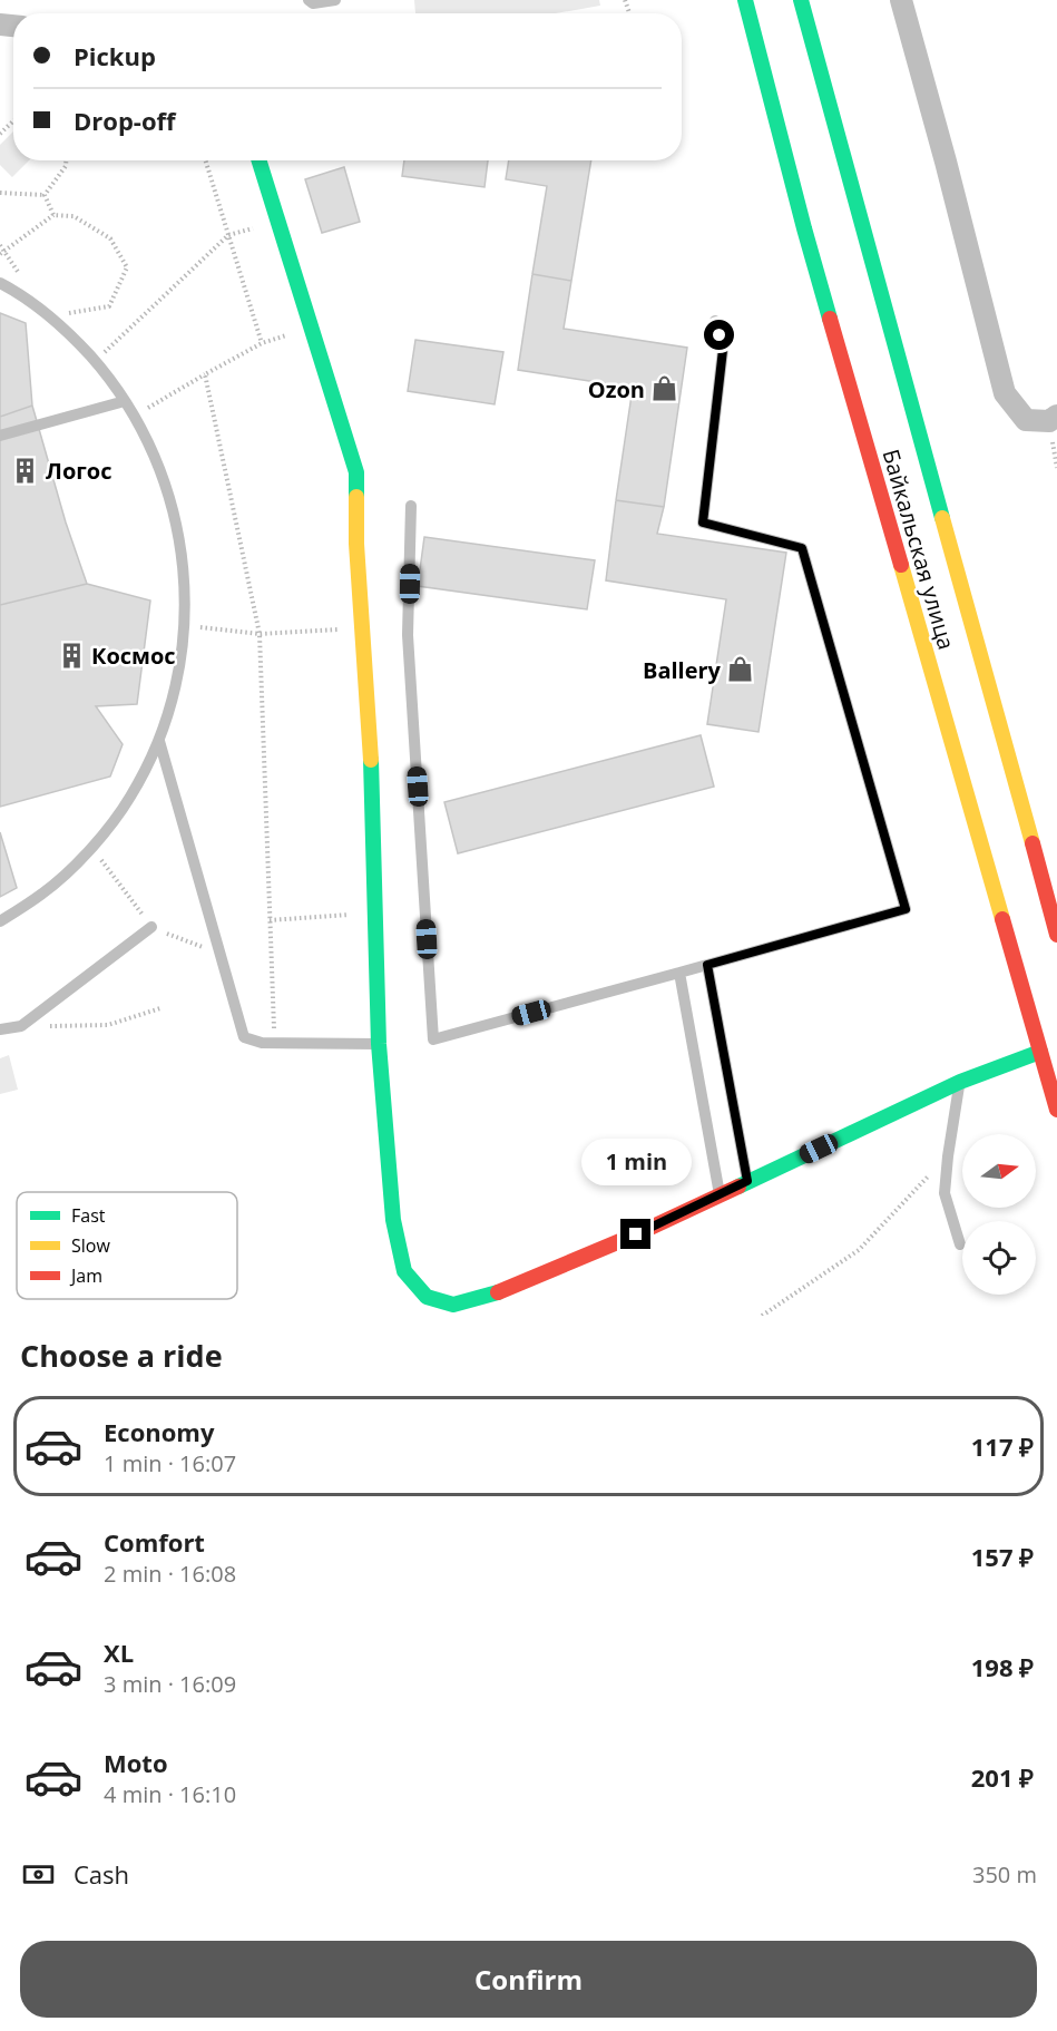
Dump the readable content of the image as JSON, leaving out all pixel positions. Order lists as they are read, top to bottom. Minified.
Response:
{"streets":{"main road":["Байкальская улица"]},"places":{"shop":["Ozon","Ballery"],"building":["Логос","Космос"]},"legend":["Fast","Slow","Jam"],"north":"right","page":{"banner":["Pickup","Drop-off"],"bubble":"1 min","heading":"Choose a ride","list":[{"name":"Economy","note":"1 min · 16:07","value":"117 ₽"},{"name":"Comfort","note":"2 min · 16:08","value":"157 ₽"},{"name":"XL","note":"3 min · 16:09","value":"198 ₽"},{"name":"Moto","note":"4 min · 16:10","value":"201 ₽"}],"pay":["Cash","350 m"],"buttons":"Confirm"}}
